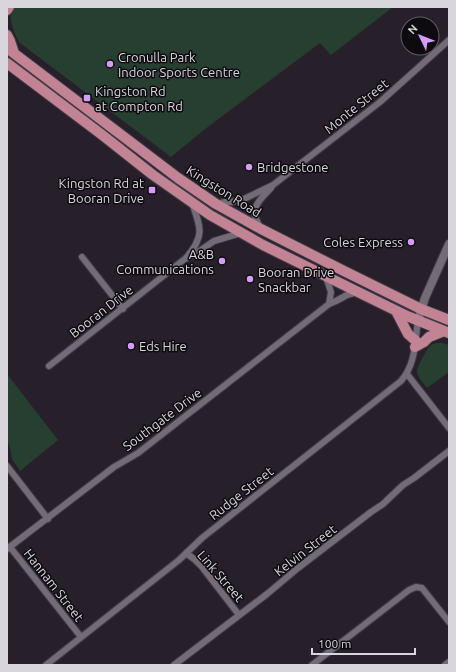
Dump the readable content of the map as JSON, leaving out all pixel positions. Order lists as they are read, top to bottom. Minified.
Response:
{"streets":{"main road":["Kingston Road"],"street":["Monte Street","Booran Drive","Southgate Drive","Rudge Street","Kelvin Street","Link Street","Hannam Street"]},"crossings":[["Monte Street","Kingston Road"],["Kingston Road","Booran Drive"],["Kingston Road","Southgate Drive"],["Kingston Road","Rudge Street"],["Southgate Drive","Hannam Street"],["Rudge Street","Link Street"],["Rudge Street","Hannam Street"],["Kelvin Street","Link Street"]],"places":{"other":["Cronulla Park Indoor Sports Centre","Bridgestone","Coles Express","A&B Communications","Booran Drive Snackbar","Eds Hire"],"transit":["Kingston Rd at Compton Rd","Kingston Rd at Booran Drive"]},"scale_bar":"100 m","north":"top left"}
